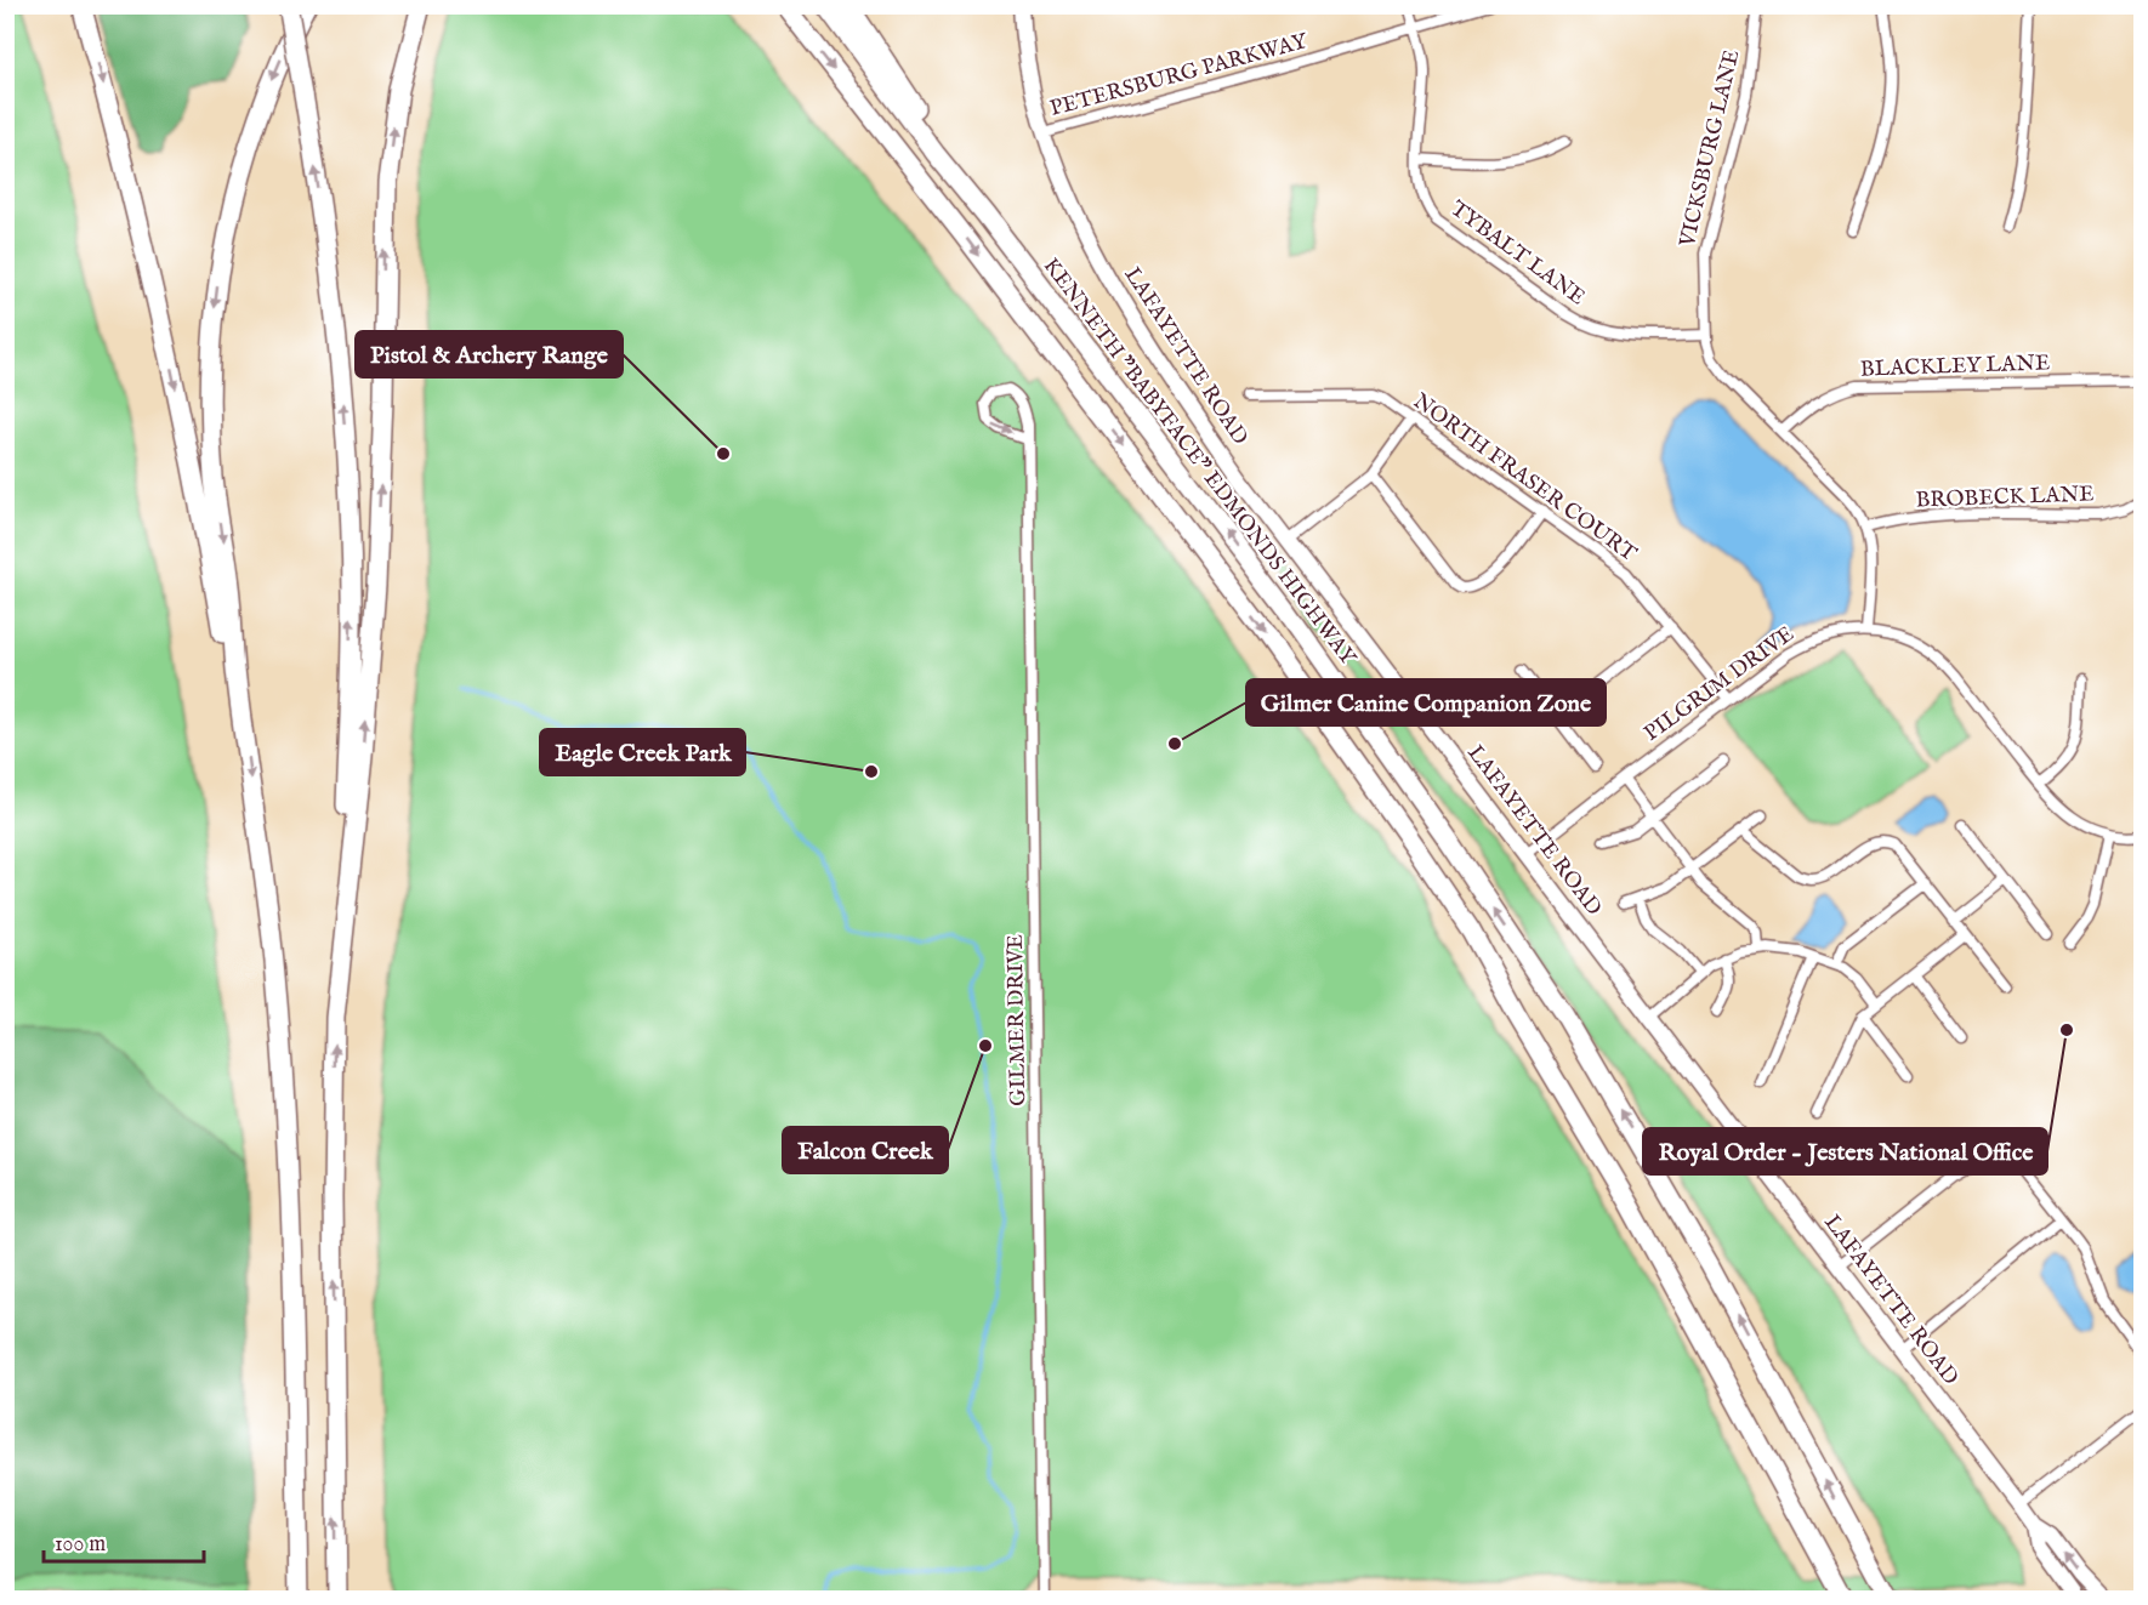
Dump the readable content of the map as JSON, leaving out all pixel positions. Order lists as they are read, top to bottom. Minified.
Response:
{"streets":{"highway":["KENNETH \"BABYFACE\" EDMONDS HIGHWAY"],"main road":["LAFAYETTE ROAD"],"street":["PETERSBURG PARKWAY","VICKSBURG LANE","TYBALT LANE","BLACKLEY LANE","NORTH FRASER COURT","BROBECK LANE","PILGRIM DRIVE","GILMER DRIVE"]},"crossings":[["PETERSBURG PARKWAY","TYBALT LANE"],["PETERSBURG PARKWAY","LAFAYETTE ROAD"],["VICKSBURG LANE","TYBALT LANE"],["VICKSBURG LANE","BLACKLEY LANE"],["VICKSBURG LANE","BROBECK LANE"],["VICKSBURG LANE","PILGRIM DRIVE"],["LAFAYETTE ROAD","PILGRIM DRIVE"],["NORTH FRASER COURT","PILGRIM DRIVE"]],"places":["Pistol & Archery Range","Gilmer Canine Companion Zone","Eagle Creek Park","Royal Order - Jesters National Office","Falcon Creek"],"scale_bar":"100 m"}
